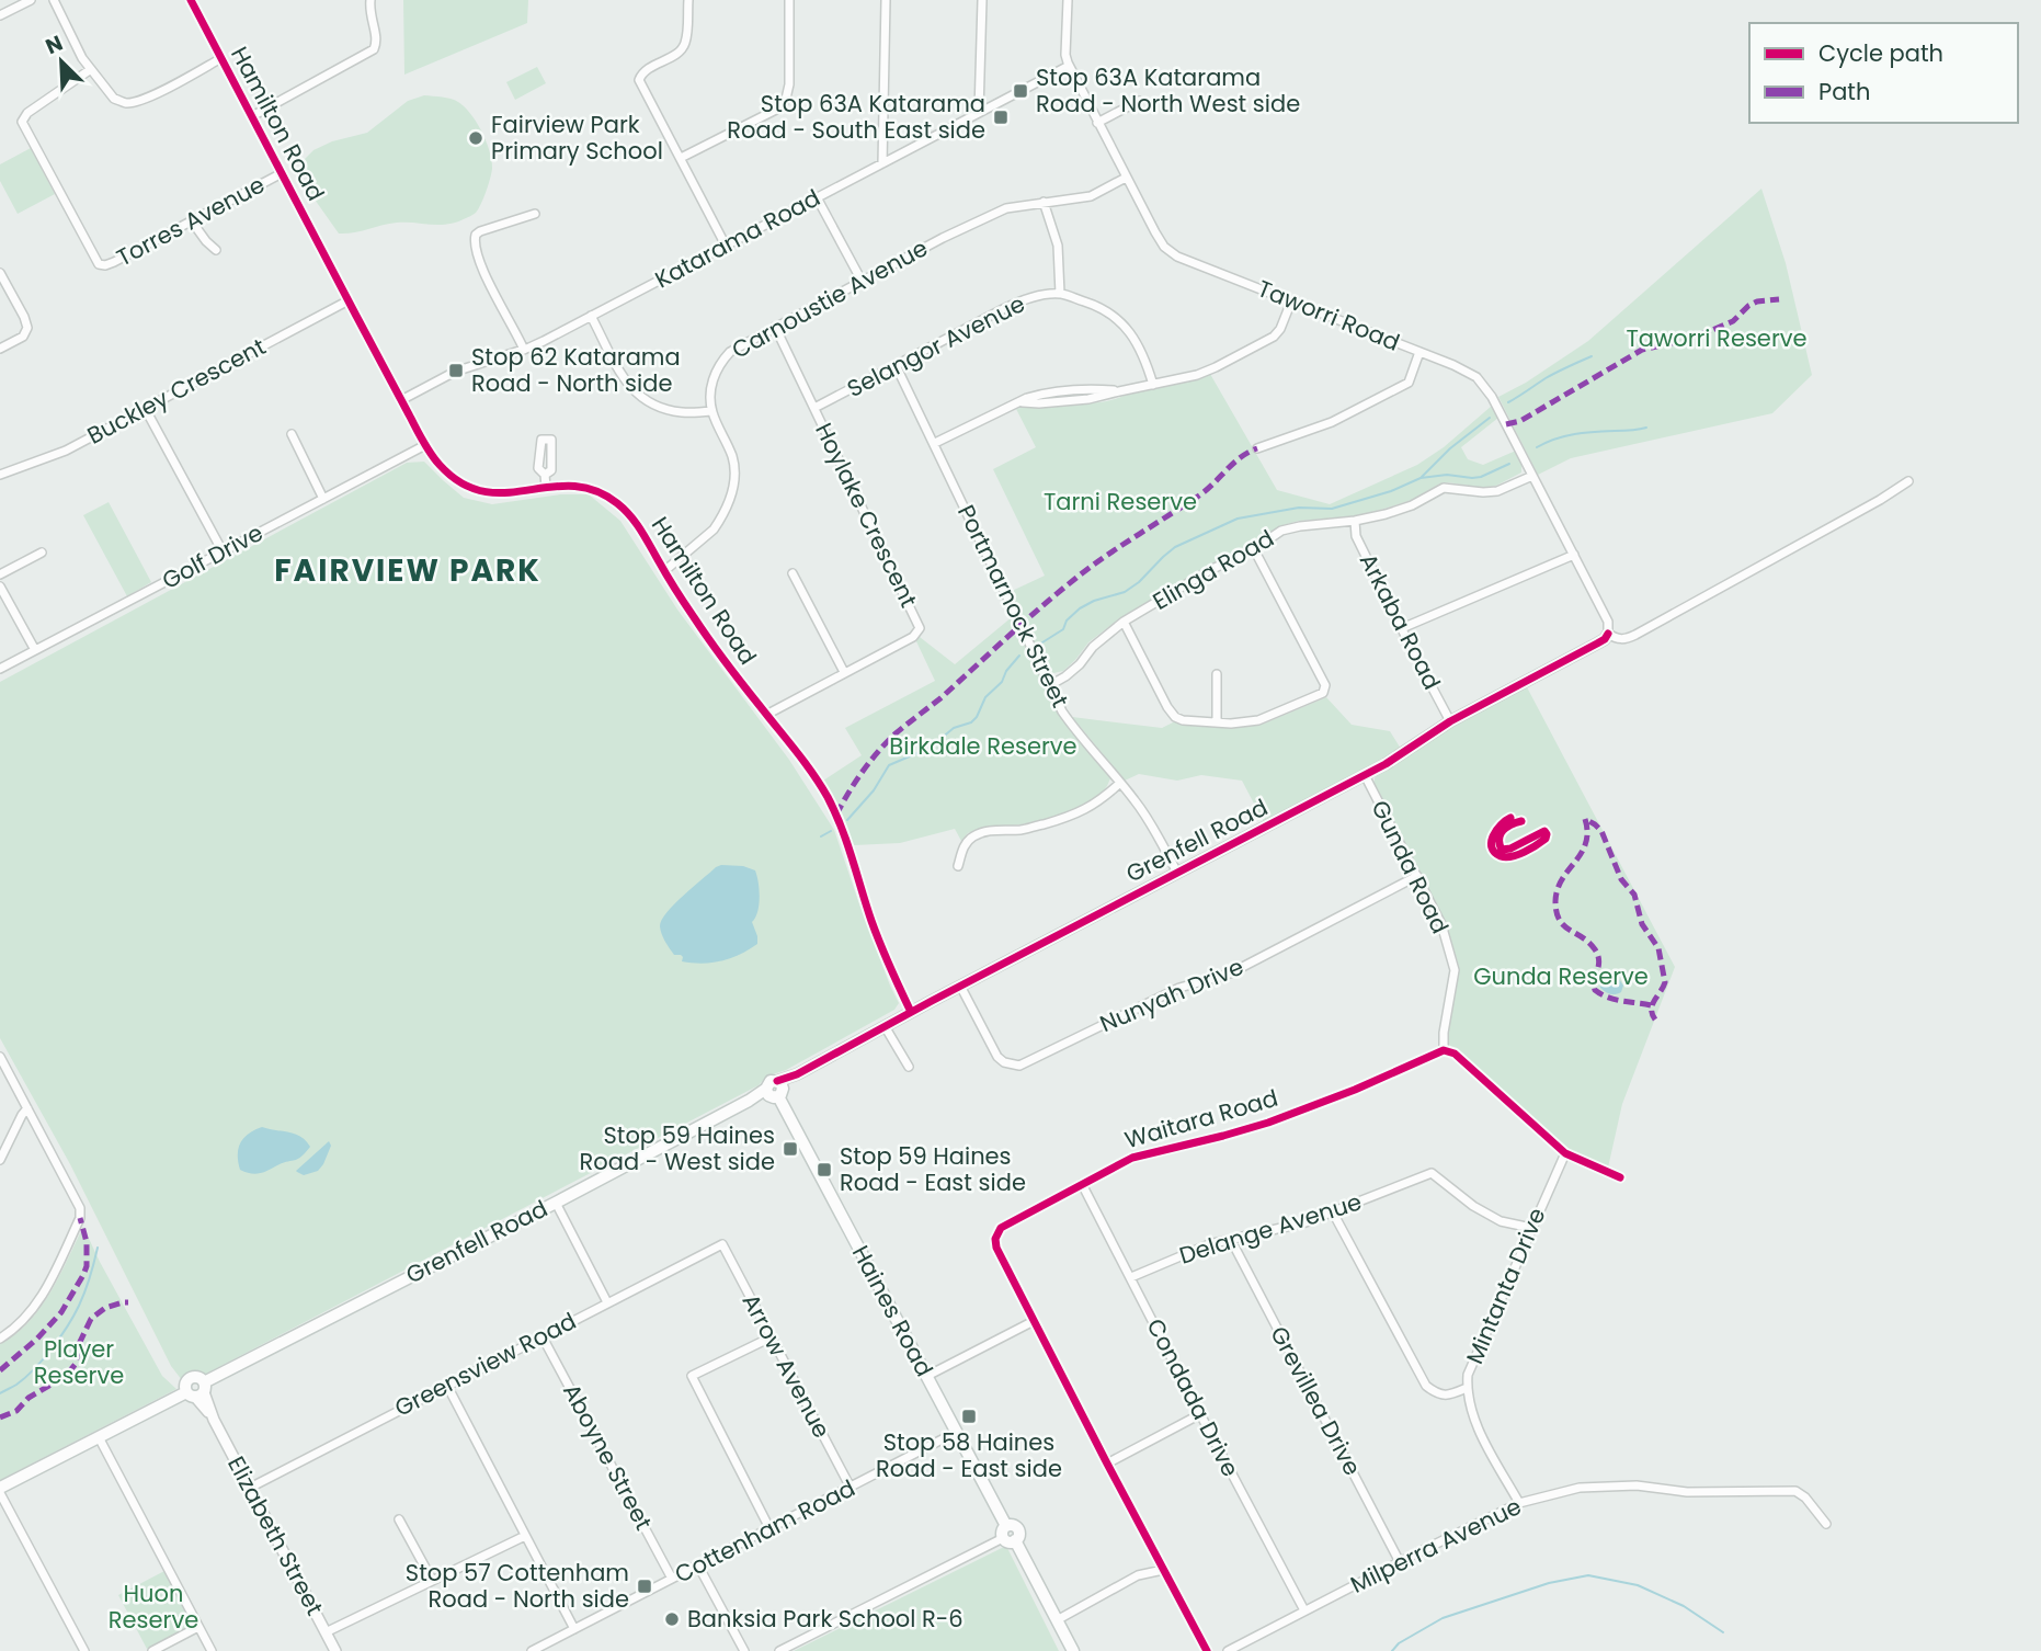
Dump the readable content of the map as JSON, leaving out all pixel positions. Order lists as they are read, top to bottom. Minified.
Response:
{"streets":{"main road":["Grenfell Road","Haines Road"],"street":["Hamilton Road","Torres Avenue","Katarama Road","Carnoustie Avenue","Taworri Road","Selangor Avenue","Buckley Crescent","Hoylake Crescent","Golf Drive","Elinga Road","Portmarnock Street","Arkaba Road","Gunda Road","Nunyah Drive","Waitara Road","Delange Avenue","Mintanta Drive","Greensview Road","Arrow Avenue","Condada Drive","Grevillea Drive","Aboyne Street","Cottenham Road","Elizabeth Street","Milperra Avenue"]},"crossings":[["Hamilton Road","Torres Avenue"],["Hamilton Road","Katarama Road"],["Hamilton Road","Carnoustie Avenue"],["Hamilton Road","Buckley Crescent"],["Hamilton Road","Hoylake Crescent"],["Hamilton Road","Golf Drive"],["Hamilton Road","Grenfell Road"],["Katarama Road","Taworri Road"],["Carnoustie Avenue","Taworri Road"],["Carnoustie Avenue","Hoylake Crescent"],["Taworri Road","Elinga Road"],["Taworri Road","Grenfell Road"],["Selangor Avenue","Hoylake Crescent"],["Selangor Avenue","Portmarnock Street"],["Elinga Road","Portmarnock Street"],["Elinga Road","Arkaba Road"],["Portmarnock Street","Grenfell Road"],["Arkaba Road","Grenfell Road"],["Grenfell Road","Gunda Road"],["Grenfell Road","Nunyah Drive"],["Grenfell Road","Haines Road"],["Grenfell Road","Elizabeth Street"],["Gunda Road","Nunyah Drive"],["Gunda Road","Waitara Road"],["Waitara Road","Condada Drive"],["Delange Avenue","Mintanta Drive"],["Delange Avenue","Condada Drive"],["Delange Avenue","Grevillea Drive"],["Mintanta Drive","Milperra Avenue"],["Haines Road","Cottenham Road"],["Greensview Road","Arrow Avenue"],["Greensview Road","Aboyne Street"],["Greensview Road","Elizabeth Street"],["Arrow Avenue","Cottenham Road"],["Condada Drive","Milperra Avenue"],["Grevillea Drive","Milperra Avenue"],["Aboyne Street","Cottenham Road"]],"districts":["FAIRVIEW PARK"],"parks":["Taworri Reserve","Tarni Reserve","Birkdale Reserve","Gunda Reserve","Player Reserve","Huon Reserve"],"places":{"transit":["Stop 63A Katarama Road - North West side","Stop 63A Katarama Road - South East side","Stop 62 Katarama Road - North side","Stop 59 Haines Road - West side","Stop 59 Haines Road - East side","Stop 58 Haines Road - East side","Stop 57 Cottenham Road - North side"],"other":["Fairview Park Primary School","Banksia Park School R-6"]},"legend":["Cycle path","Path"],"north":"top left"}
